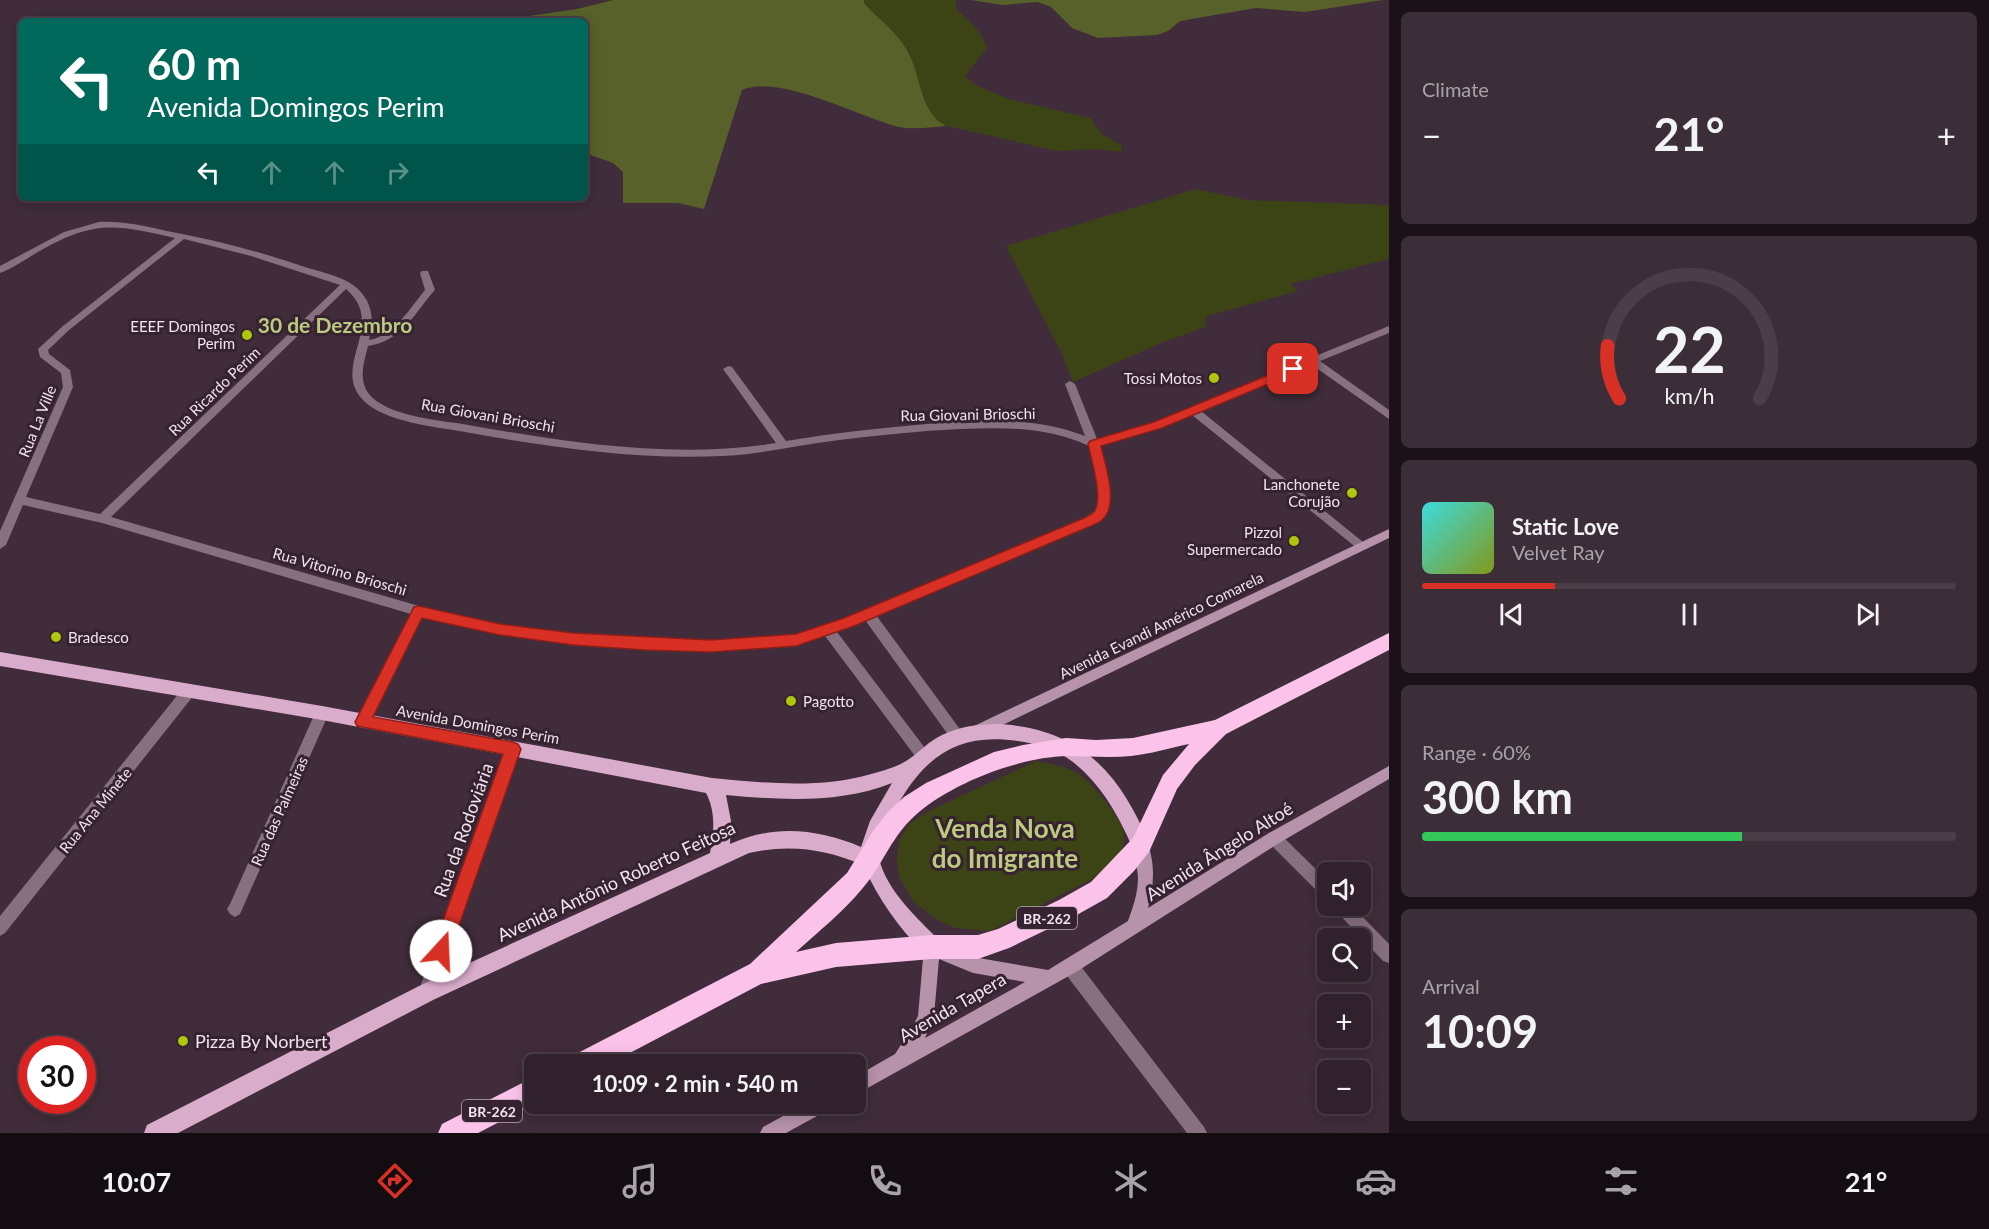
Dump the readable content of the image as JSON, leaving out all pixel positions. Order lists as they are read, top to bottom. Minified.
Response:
{"streets":{"highway":["BR-262"],"main road":["Avenida Domingos Perim","Avenida Antônio Roberto Feitosa"],"street":["Rua Ricardo Perim","Rua Giovani Brioschi","Rua La Ville","Rua Vitorino Brioschi","Avenida Evandi Américo Comarela","Rua Ana Minete","Rua das Palmeiras","Rua da Rodoviária","Avenida Ângelo Altoé","Avenida Tapera"]},"crossings":[["Rua Ricardo Perim","Rua Giovani Brioschi"],["Rua Ricardo Perim","Rua Vitorino Brioschi"],["Rua Giovani Brioschi","Rua Vitorino Brioschi"],["Rua La Ville","Rua Vitorino Brioschi"],["Avenida Evandi Américo Comarela","Avenida Domingos Perim"],["Avenida Domingos Perim","Rua Ana Minete"],["Avenida Domingos Perim","Rua das Palmeiras"],["Avenida Domingos Perim","Rua da Rodoviária"],["Rua da Rodoviária","Avenida Antônio Roberto Feitosa"],["Avenida Ângelo Altoé","Avenida Tapera"],["Avenida Antônio Roberto Feitosa","BR-262"]],"districts":["30 de Dezembro","Venda Nova do Imigrante"],"places":["EEEF Domingos Perim","Tossi Motos","Lanchonete Corujão","Pizzol Supermercado","Bradesco","Pagotto","Pizza By Norbert"],"page":{"tile":["Climate",["Range · 60%","300 km"],["Arrival","10:09"]],"turn":["60 m","Avenida Domingos Perim"],"heat":["−","21°","+"],"song":["Static Love","Velvet Ray"],"map_buttons":["+","−"],"limit":"30","trip":"10:09 · 2 min · 540 m","tabs":["10:07","21°"],"gauge":["22","km/h"]}}
